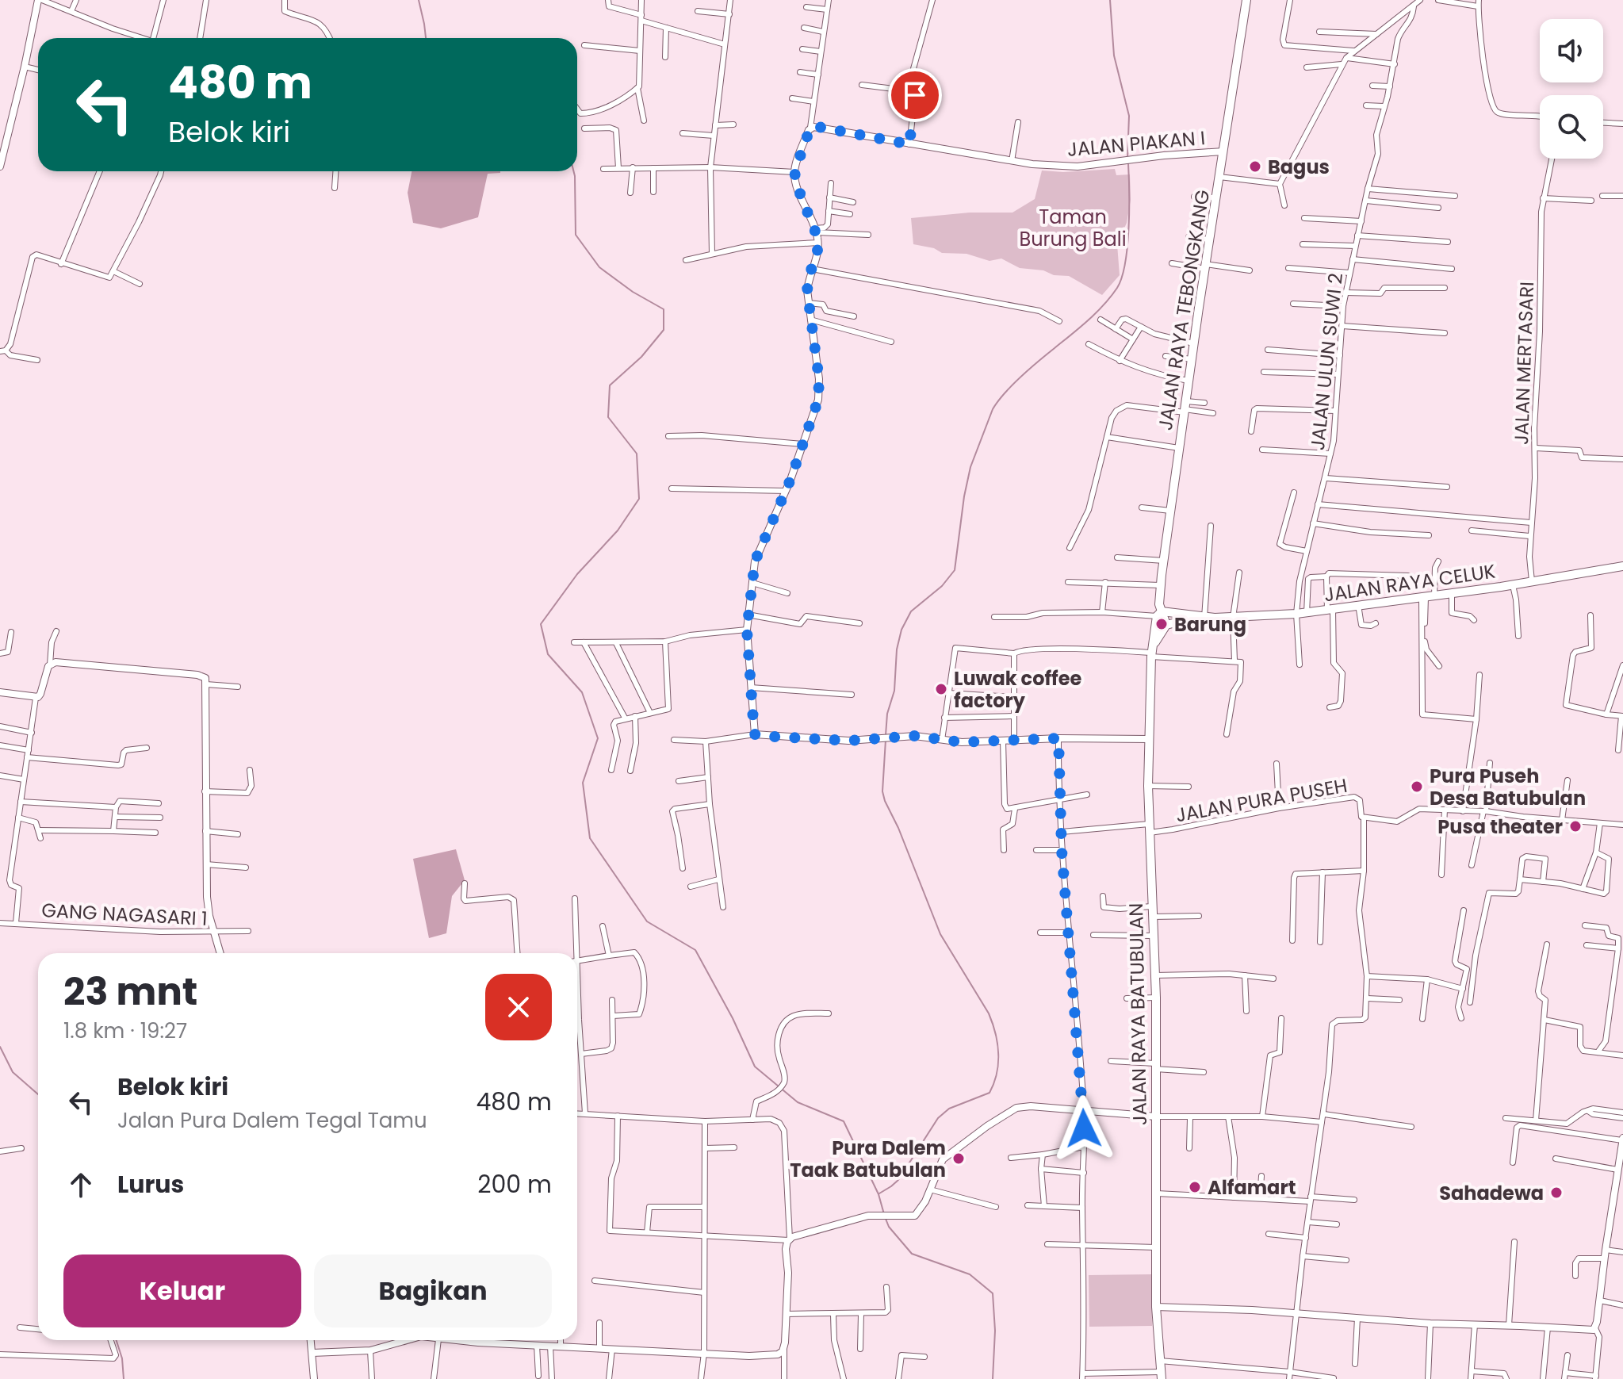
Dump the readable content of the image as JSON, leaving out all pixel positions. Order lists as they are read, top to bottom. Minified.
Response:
{"streets":{"main road":["JALAN RAYA TEBONGKANG","JALAN RAYA CELUK","JALAN RAYA BATUBULAN"],"street":["JALAN PIAKAN I","JALAN ULUN SUWI 2","JALAN MERTASARI","JALAN PURA PUSEH","GANG NAGASARI 1"]},"crossings":[["JALAN PIAKAN I","JALAN RAYA TEBONGKANG"],["JALAN RAYA TEBONGKANG","JALAN RAYA CELUK"],["JALAN RAYA TEBONGKANG","JALAN RAYA BATUBULAN"],["JALAN ULUN SUWI 2","JALAN RAYA CELUK"],["JALAN MERTASARI","JALAN RAYA CELUK"],["JALAN RAYA CELUK","JALAN RAYA BATUBULAN"],["JALAN PURA PUSEH","JALAN RAYA BATUBULAN"]],"parks":["Taman Burung Bali"],"places":["Bagus","Barung","Luwak coffee factory","Pura Puseh Desa Batubulan","Pusa theater","Pura Dalem Taak Batubulan","Alfamart","Sahadewa"],"page":{"turn":["480 m","Belok kiri"],"heading":["23 mnt","1.8 km · 19:27"],"list":[{"name":"Belok kiri","note":"Jalan Pura Dalem Tegal Tamu","value":"480 m"},{"name":"Lurus","value":"200 m"}],"buttons":["Keluar","Bagikan"]}}
